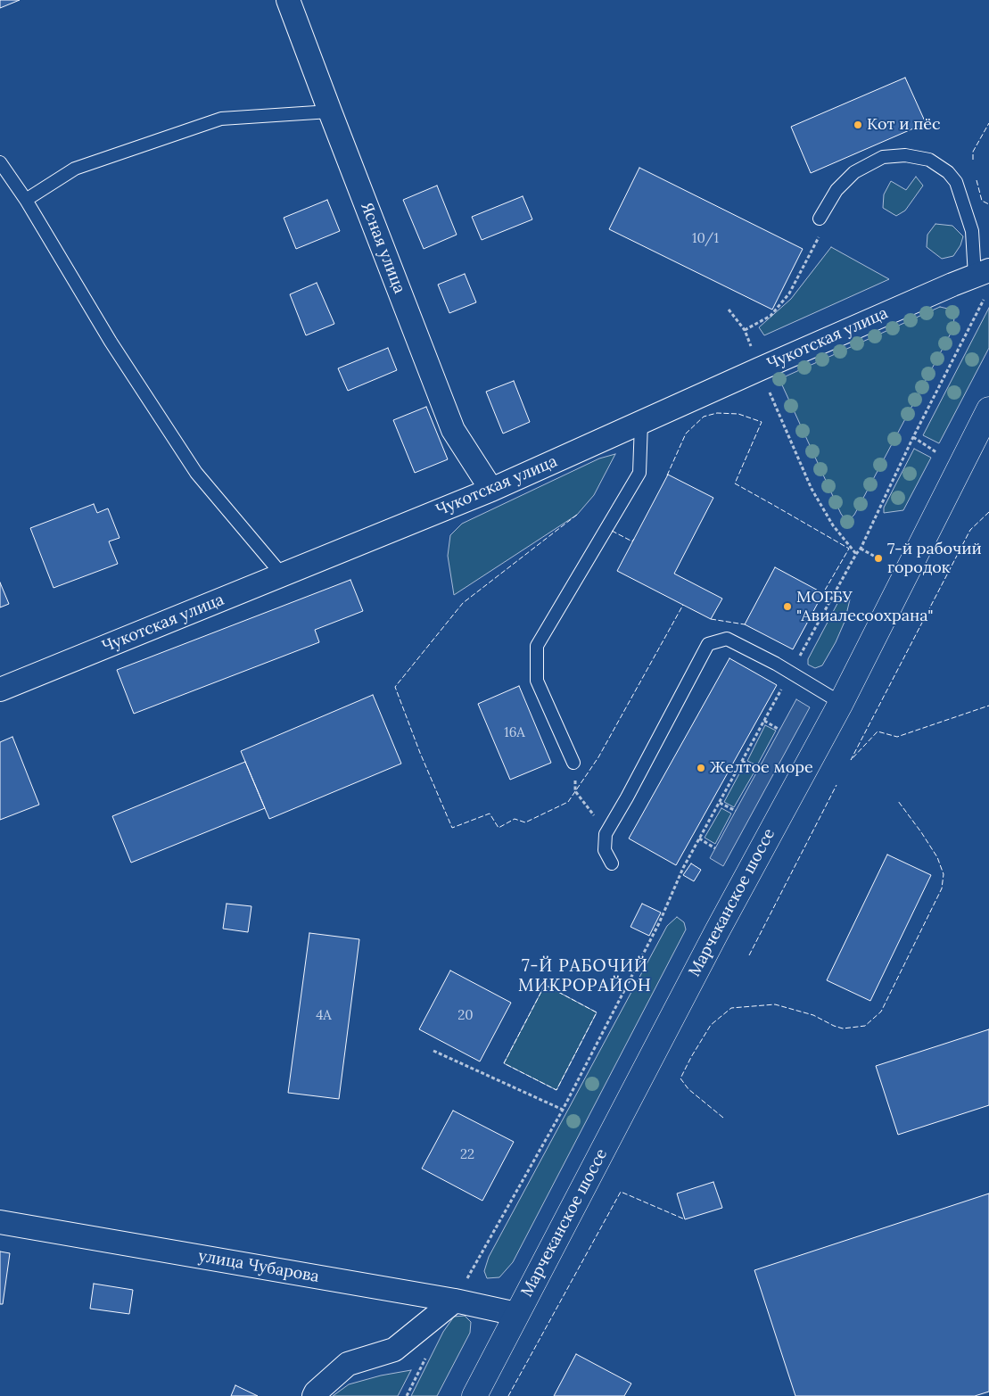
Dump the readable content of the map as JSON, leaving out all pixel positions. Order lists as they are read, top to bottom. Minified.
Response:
{"streets":{"street":["Ясная улица","Чукотская улица","Марчеканское шоссе","улица Чубарова"]},"crossings":[["Ясная улица","Чукотская улица"],["Марчеканское шоссе","улица Чубарова"]],"districts":["7-Й РАБОЧИЙ МИКРОРАЙОН"],"places":["Кот и пёс","7-й рабочий городок","МОГБУ \"Авиалесоохрана\"","Желтое море"],"house_numbers":["10/1","16А","4А","20","22"]}
